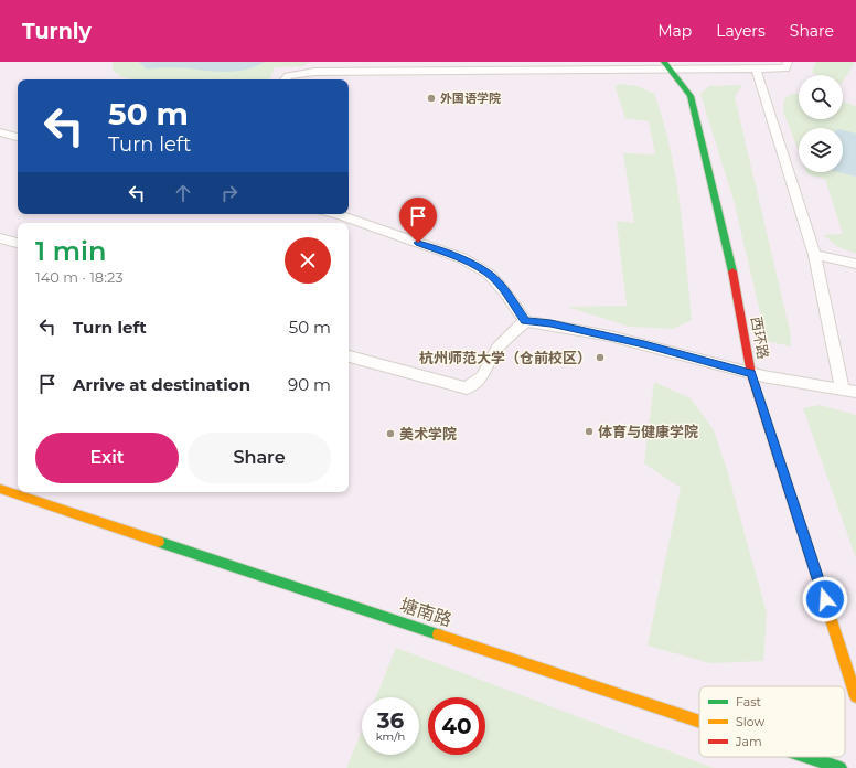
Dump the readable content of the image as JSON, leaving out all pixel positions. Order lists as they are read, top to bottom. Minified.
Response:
{"streets":{"street":["西环路","塘南路"]},"places":["外国语学院","杭州师范大学（仓前校区）","体育与健康学院","美术学院"],"legend":["Fast","Slow","Jam"],"page":{"header":"Turnly","nav":["Map","Layers","Share"],"turn":["50 m","Turn left"],"heading":["1 min","140 m · 18:23"],"list":[{"name":"Turn left","value":"50 m"},{"name":"Arrive at destination","value":"90 m"}],"buttons":["Exit","Share"],"speed":"36 km/h","limit":"40"}}
